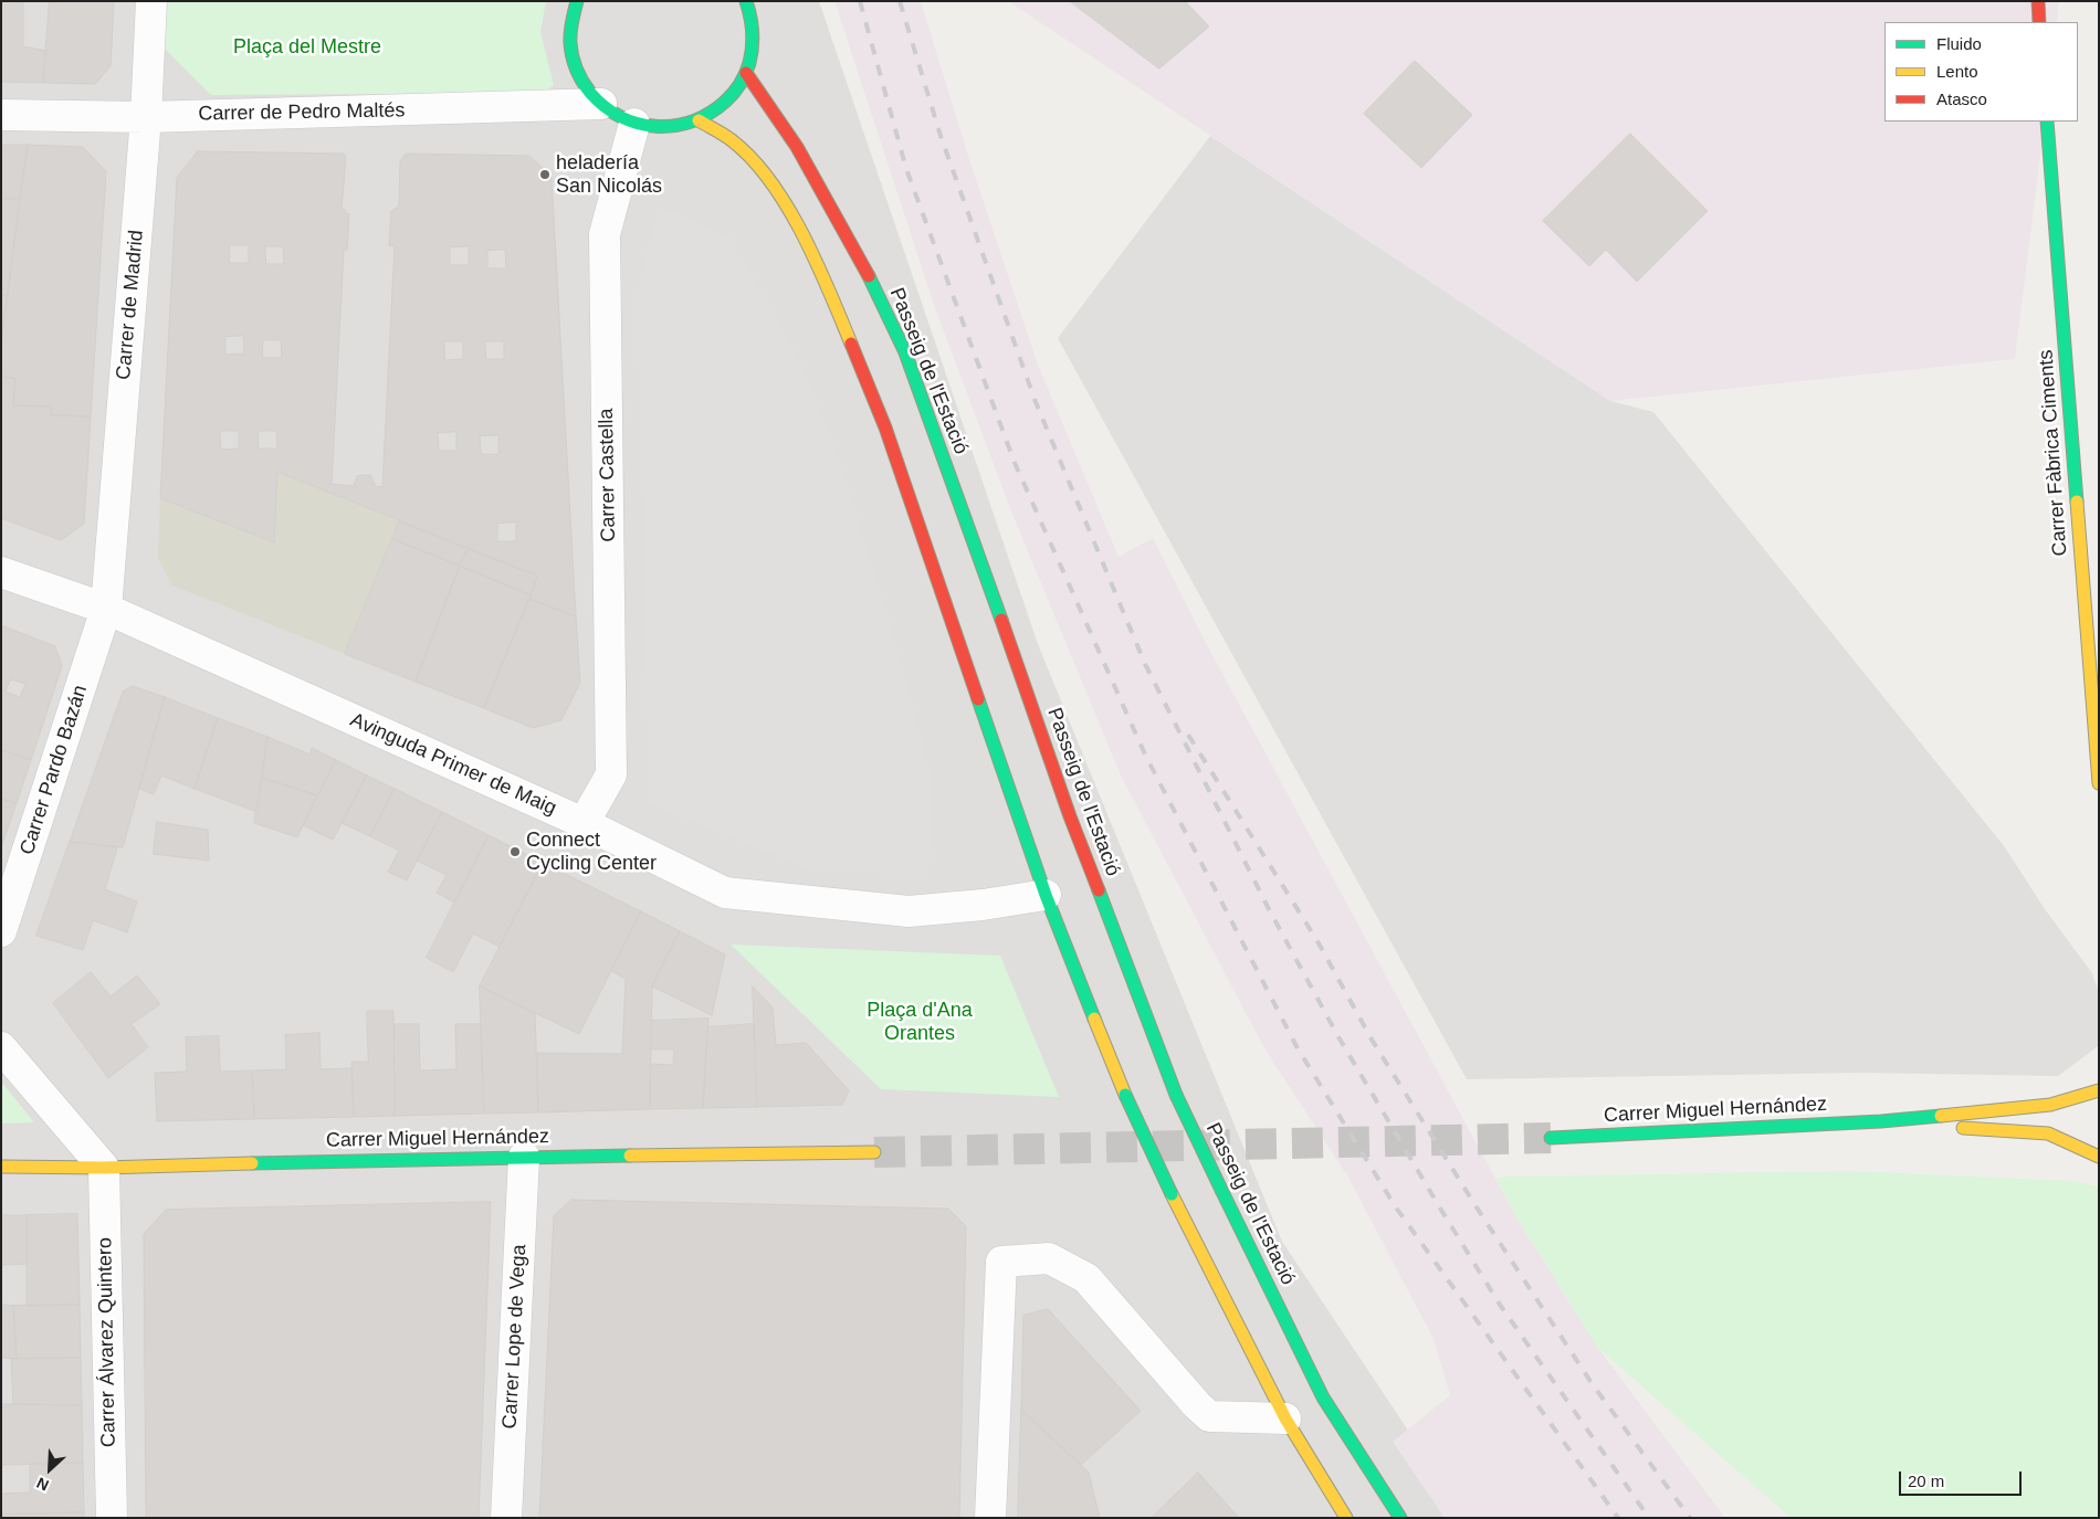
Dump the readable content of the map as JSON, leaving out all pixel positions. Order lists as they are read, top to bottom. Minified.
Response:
{"streets":{"main road":["Passeig de l'Estació","Carrer Fàbrica Ciments","Carrer Miguel Hernández"],"street":["Carrer de Pedro Maltés","Carrer de Madrid","Carrer Castella","Avinguda Primer de Maig","Carrer Pardo Bazán","Carrer Lope de Vega","Carrer Álvarez Quintero"]},"crossings":[["Carrer de Pedro Maltés","Carrer de Madrid"],["Carrer de Madrid","Avinguda Primer de Maig"],["Carrer de Madrid","Carrer Pardo Bazán"],["Carrer Castella","Avinguda Primer de Maig"],["Avinguda Primer de Maig","Carrer Pardo Bazán"],["Carrer Miguel Hernández","Carrer Lope de Vega"],["Carrer Miguel Hernández","Carrer Álvarez Quintero"]],"parks":["Plaça del Mestre","Plaça d'Ana Orantes"],"places":["heladería San Nicolás","Connect Cycling Center"],"legend":["Fluido","Lento","Atasco"],"scale_bar":"20 m","north":"bottom left"}
